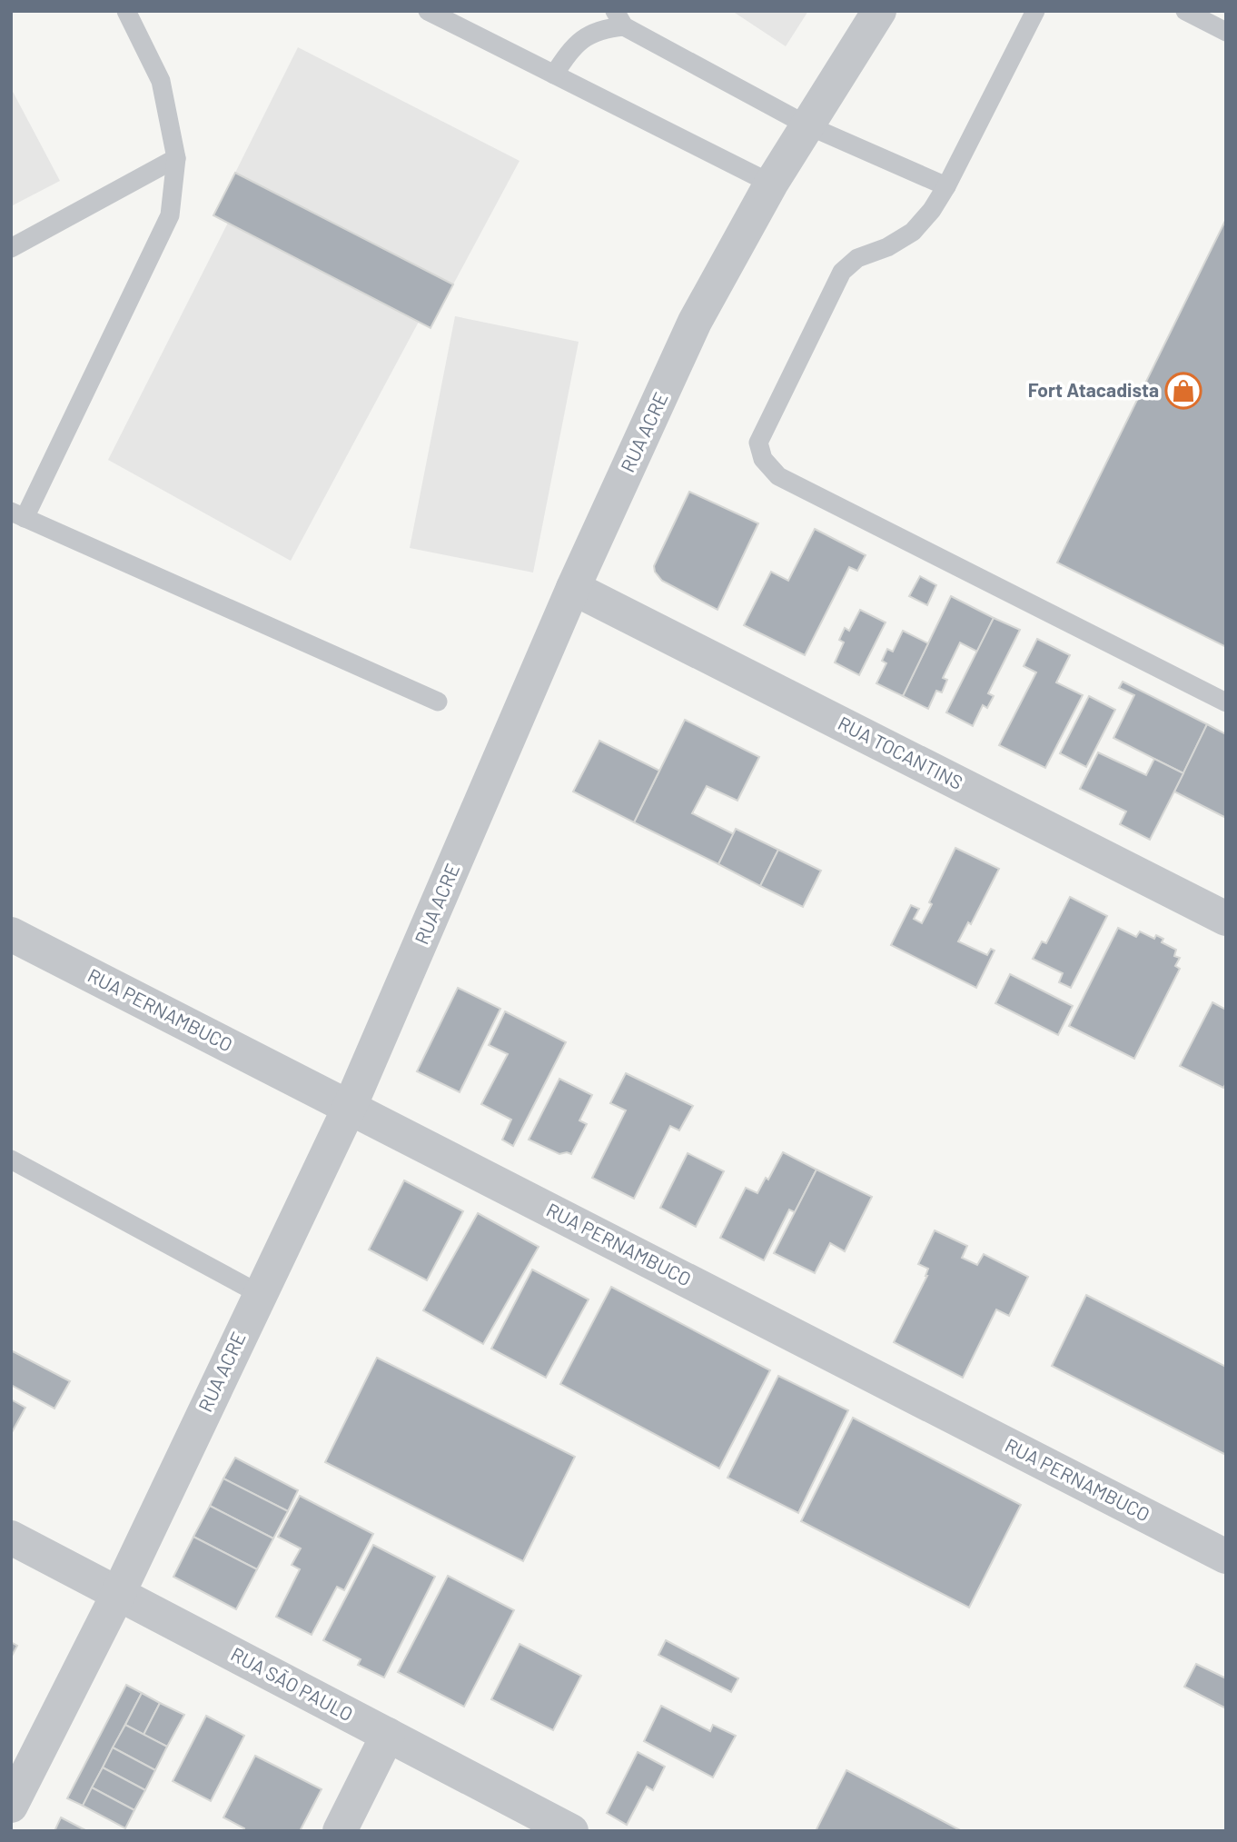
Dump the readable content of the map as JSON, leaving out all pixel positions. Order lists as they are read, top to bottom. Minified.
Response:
{"streets":{"street":["RUA ACRE","RUA TOCANTINS","RUA PERNAMBUCO","RUA SÃO PAULO"]},"crossings":[["RUA ACRE","RUA TOCANTINS"],["RUA ACRE","RUA PERNAMBUCO"],["RUA ACRE","RUA SÃO PAULO"]],"places":{"shop":["Fort Atacadista"]}}
